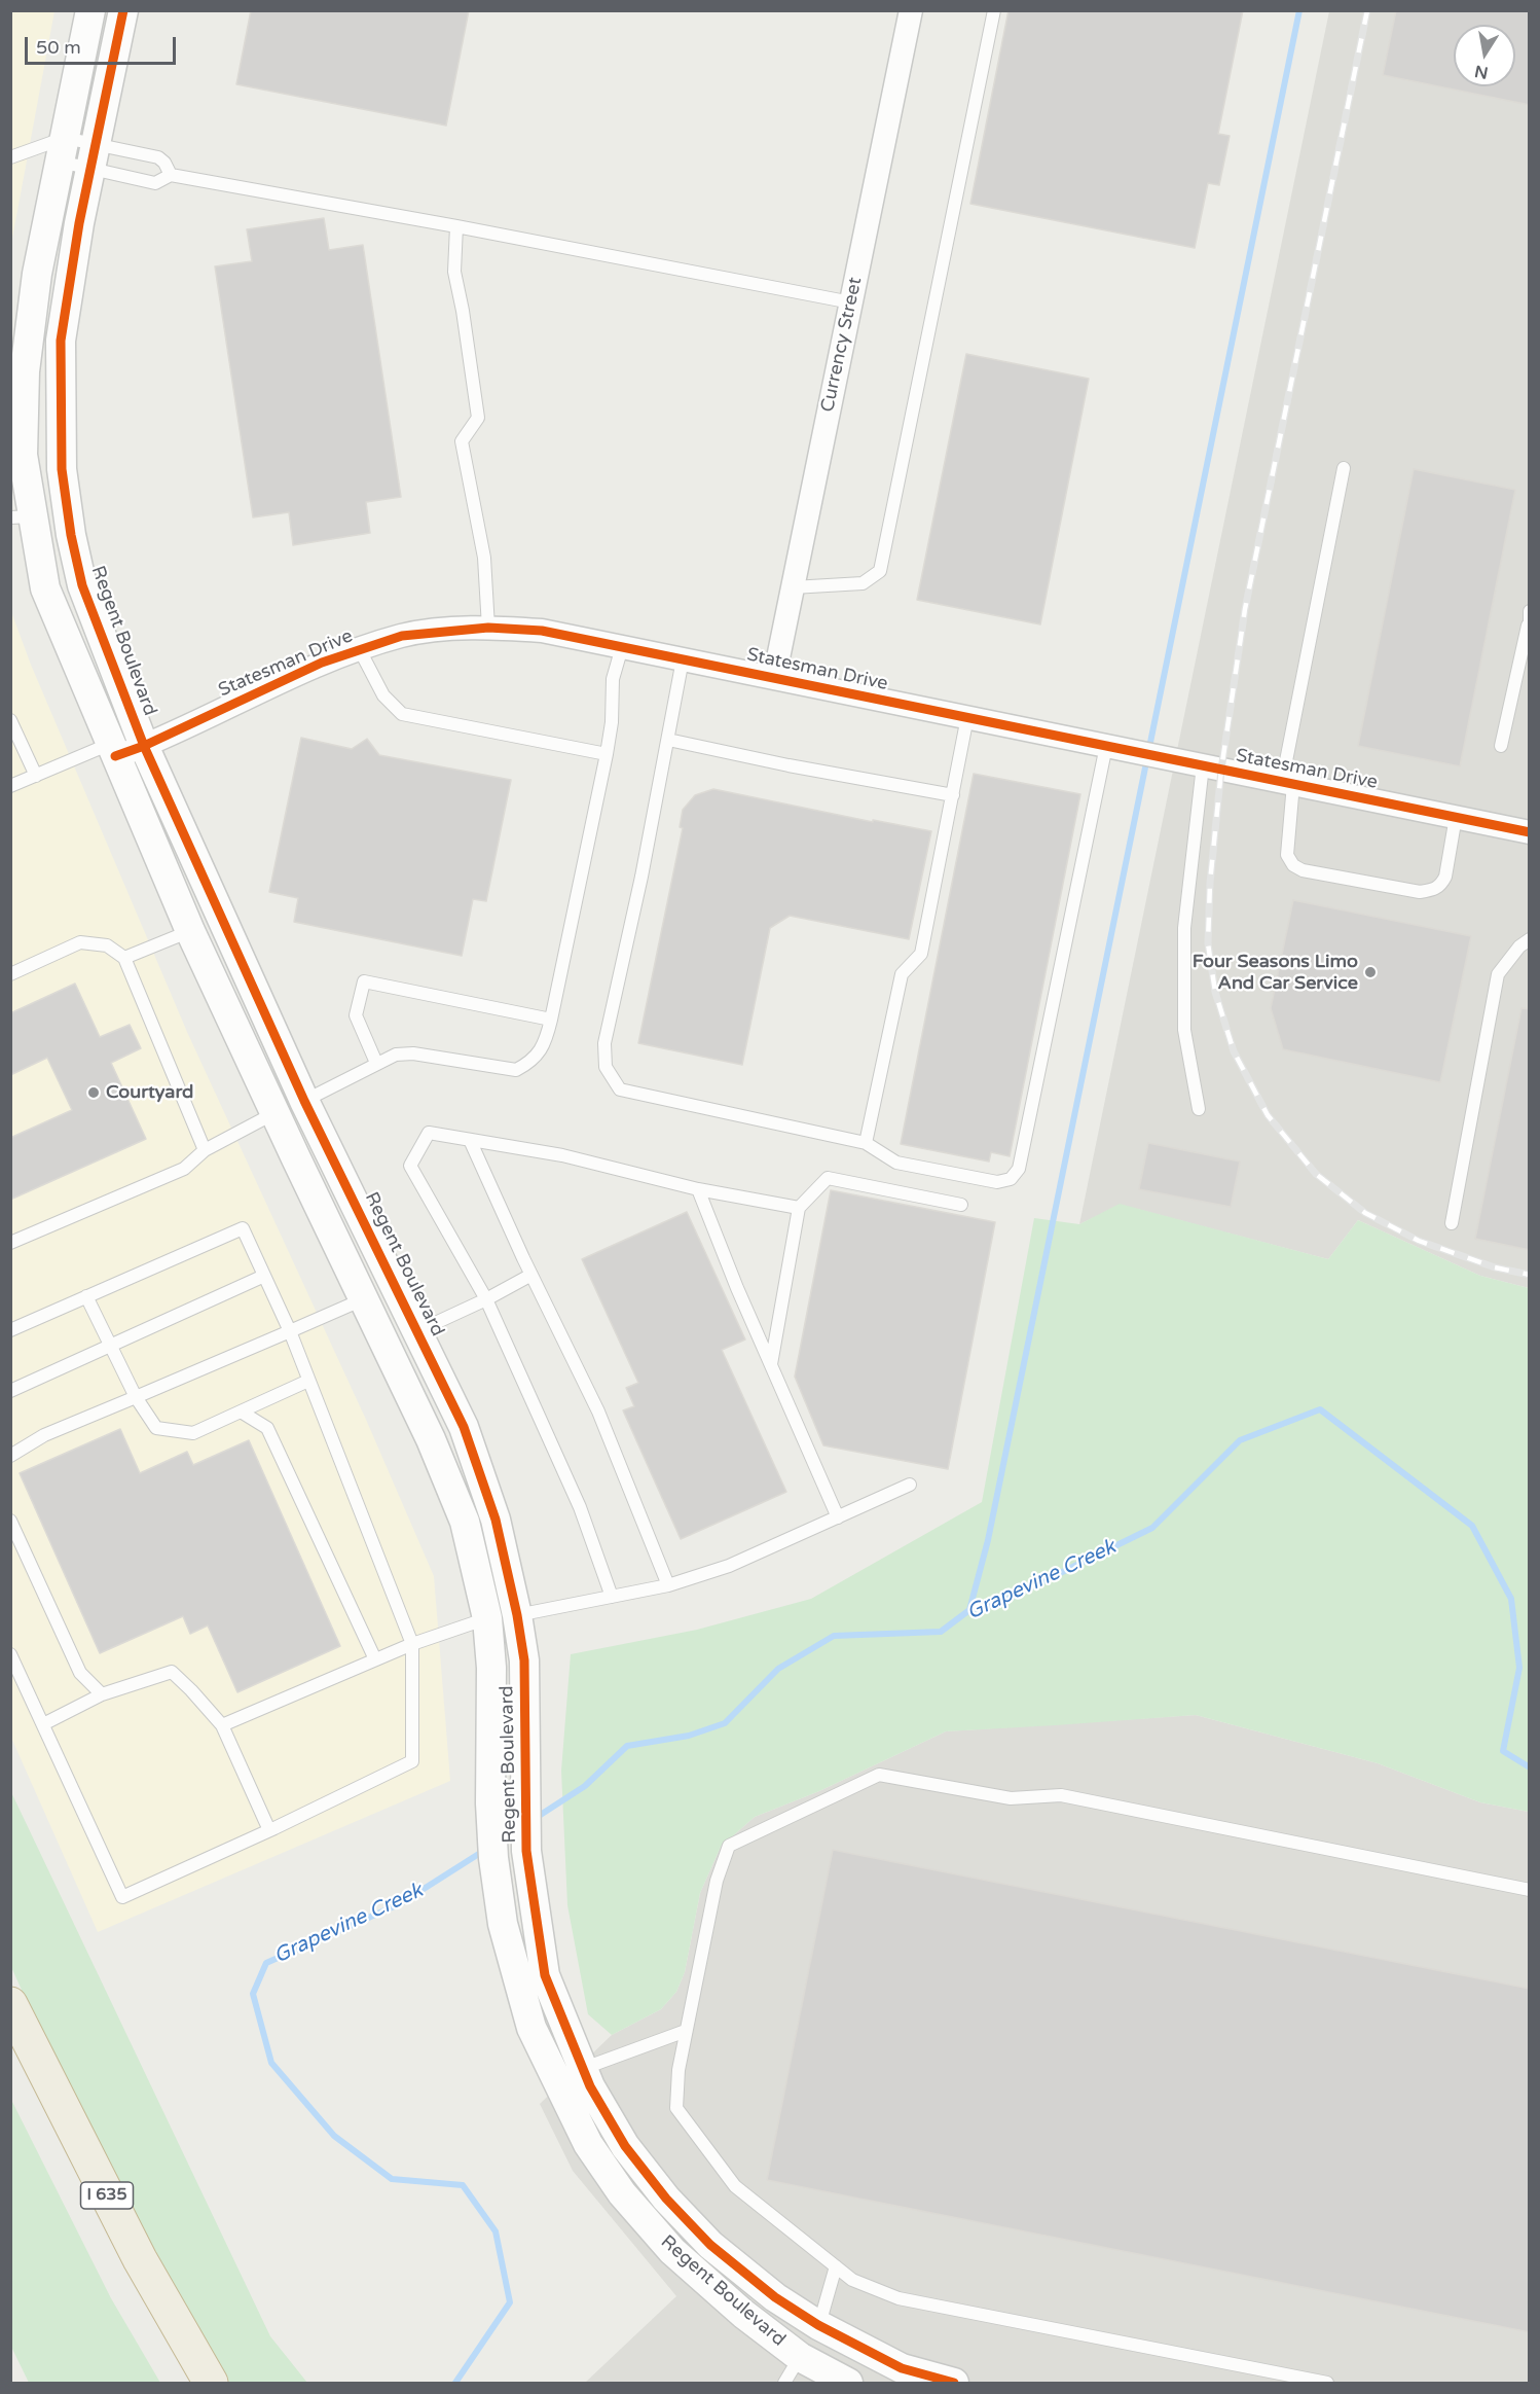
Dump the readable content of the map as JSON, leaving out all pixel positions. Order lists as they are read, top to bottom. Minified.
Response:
{"streets":{"highway":["I 635"],"street":["Currency Street","Regent Boulevard","Statesman Drive"]},"crossings":[["Currency Street","Statesman Drive"],["Regent Boulevard","Statesman Drive"]],"water":["Grapevine Creek"],"places":["Four Seasons Limo And Car Service","Courtyard"],"scale_bar":"50 m","north":"bottom"}
